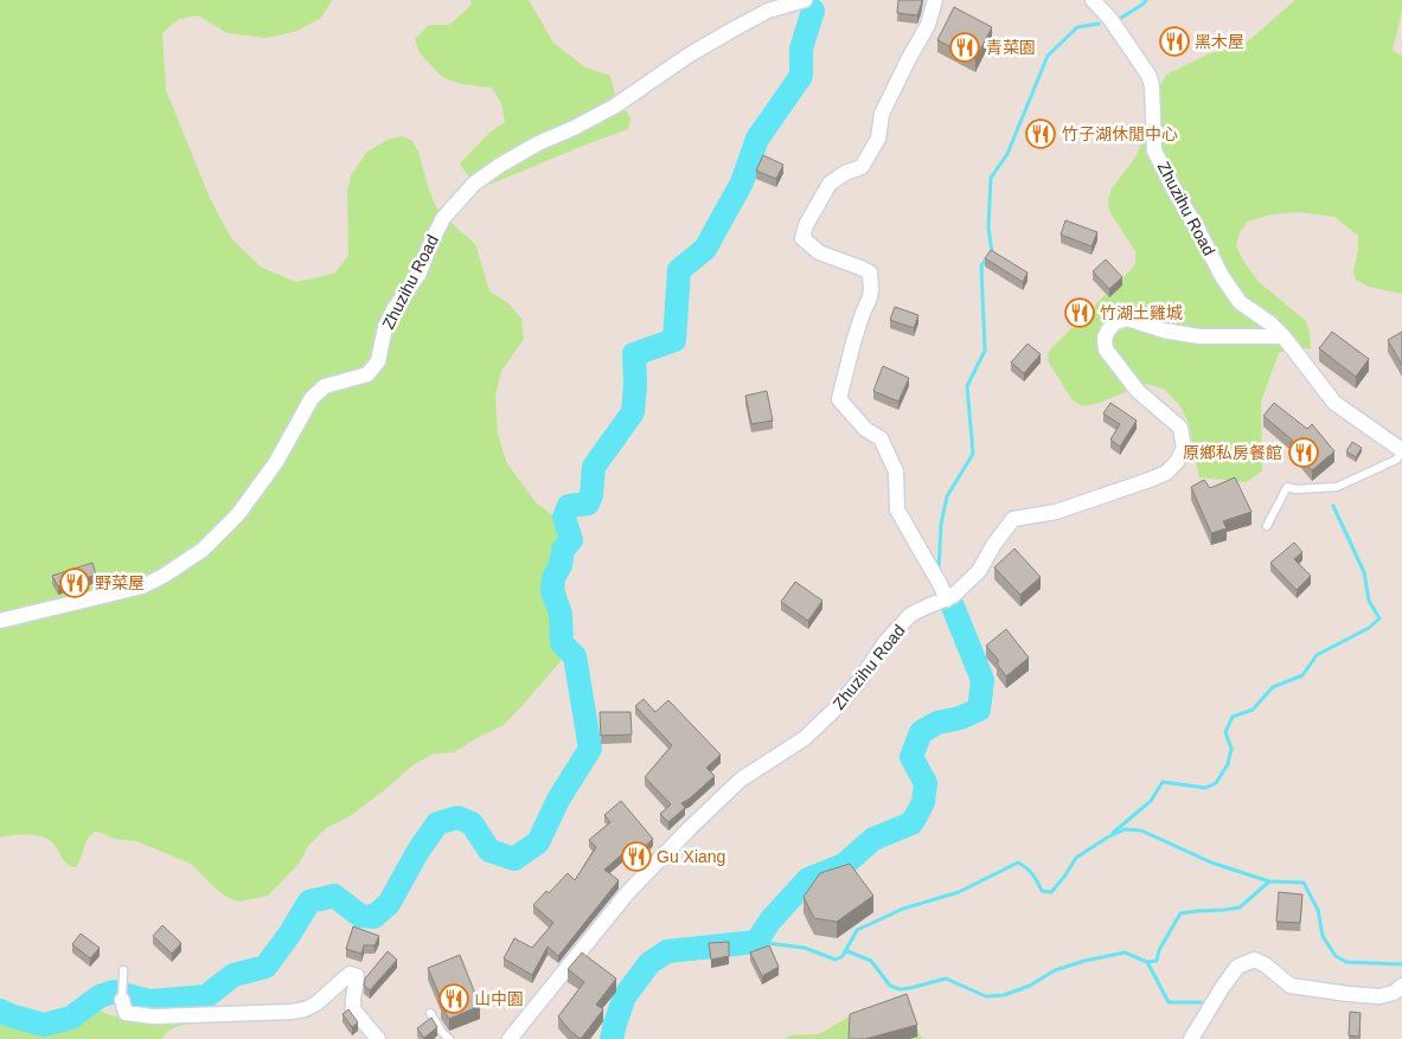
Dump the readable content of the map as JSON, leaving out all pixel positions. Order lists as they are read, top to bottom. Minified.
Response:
{"streets":{"street":["Zhuzihu Road"]},"places":{"restaurant":["黑木屋","青菜園","竹子湖休閒中心","竹湖土雞城","原鄉私房餐館","野菜屋","Gu Xiang","山中園"]}}
